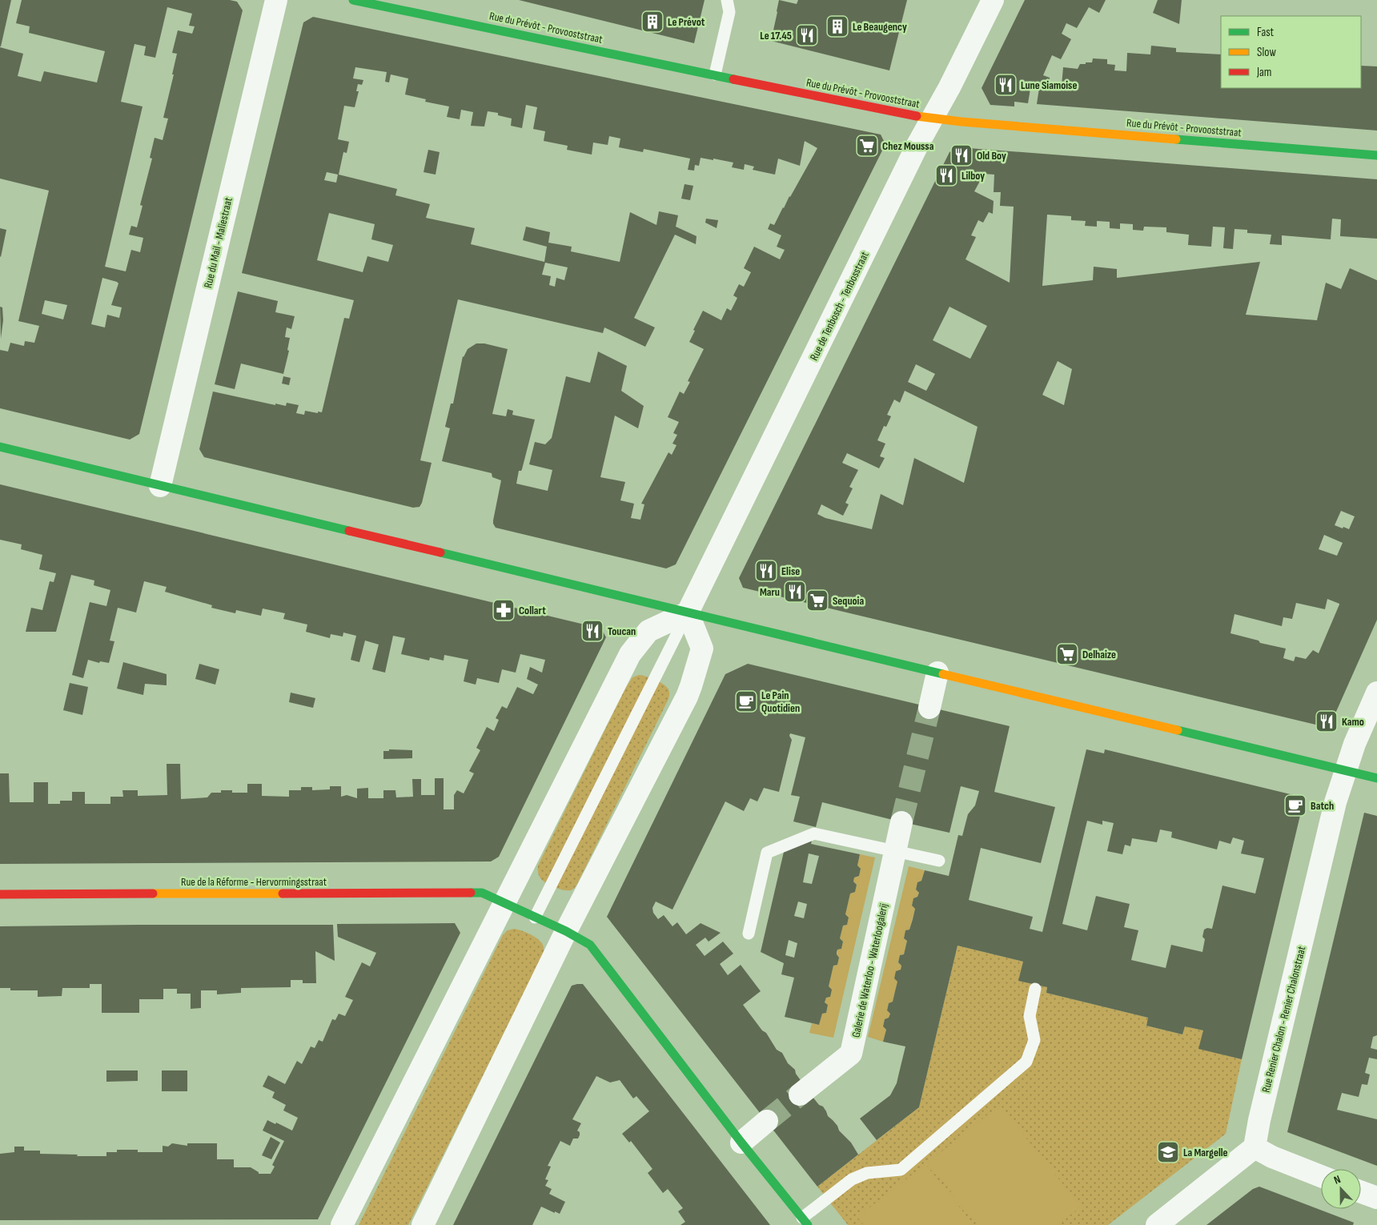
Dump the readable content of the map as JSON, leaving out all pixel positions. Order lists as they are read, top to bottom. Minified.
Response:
{"streets":{"street":["Rue du Prévôt - Provooststraat","Rue du Mail - Maliestraat","Rue de Tenbosch - Tenbosstraat","Rue de la Réforme - Hervormingsstraat","Galerie de Waterloo - Waterloogalerij","Rue Renier Chalon - Renier Chalonstraat"]},"crossings":[["Rue du Prévôt - Provooststraat","Rue de Tenbosch - Tenbosstraat"]],"places":{"building":["Le Prévot","Le Beaugency"],"restaurant":["Le 17.45","Lune Siamoise","Old Boy","Lilboy","Elise","Maru","Toucan","Kamo"],"supermarket":["Chez Moussa","Sequoia","Delhaize"],"pharmacy":["Collart"],"cafe":["Le Pain Quotidien","Batch"],"school or university":["La Margelle"]},"legend":["Fast","Slow","Jam"],"north":"top"}
